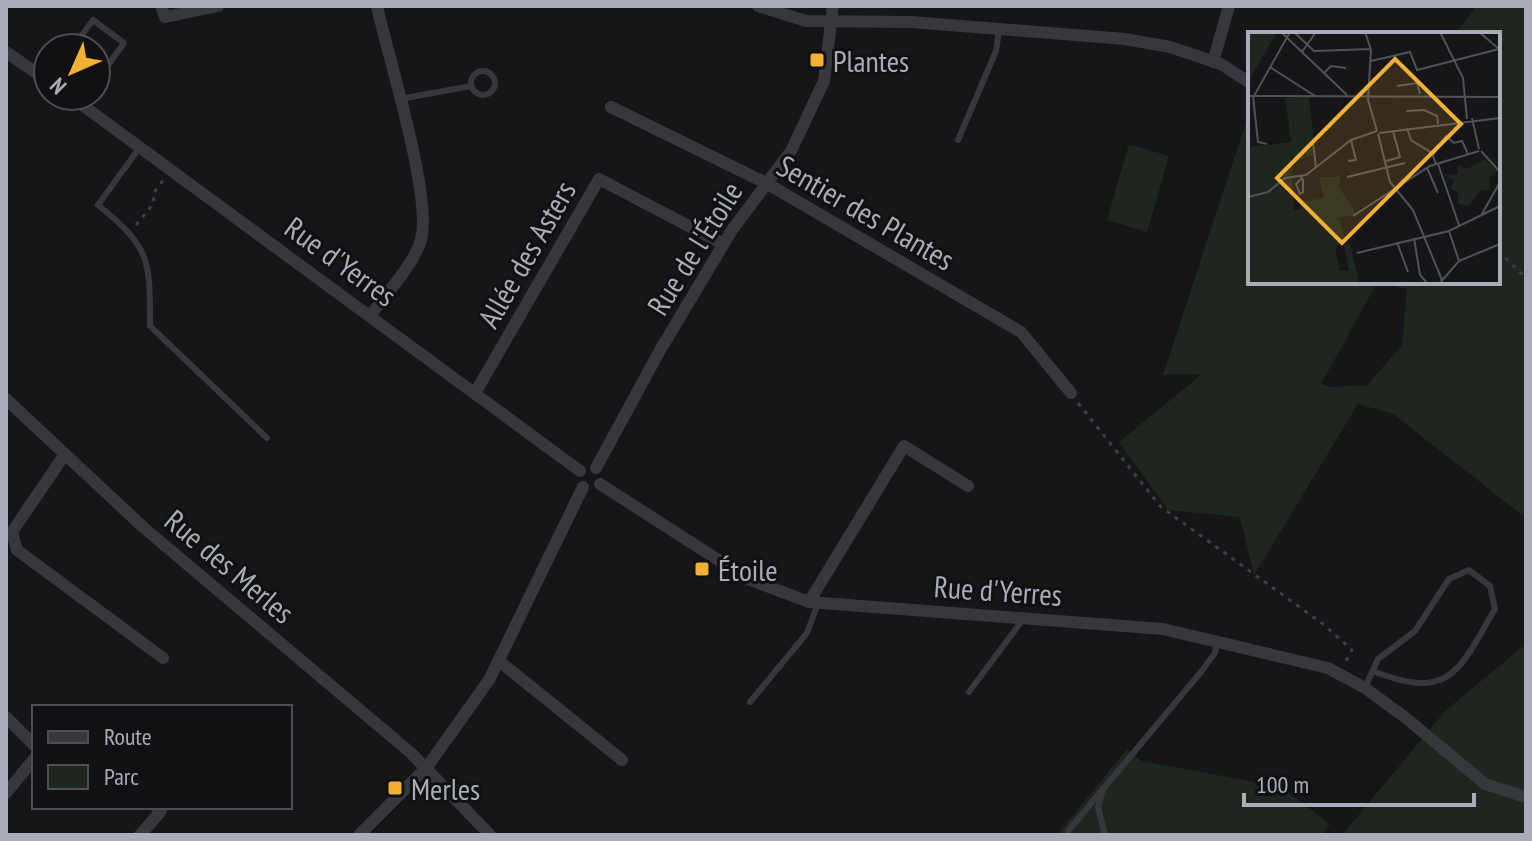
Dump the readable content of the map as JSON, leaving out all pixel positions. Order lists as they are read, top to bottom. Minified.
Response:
{"streets":{"street":["Sentier des Plantes","Rue de l'Étoile","Allée des Asters","Rue d'Yerres","Rue des Merles"]},"crossings":[["Sentier des Plantes","Rue de l'Étoile"],["Rue de l'Étoile","Allée des Asters"],["Rue de l'Étoile","Rue d'Yerres"],["Allée des Asters","Rue d'Yerres"]],"places":{"transit":["Plantes","Étoile","Merles"]},"legend":["Route","Parc"],"scale_bar":"100 m","north":"bottom left"}
